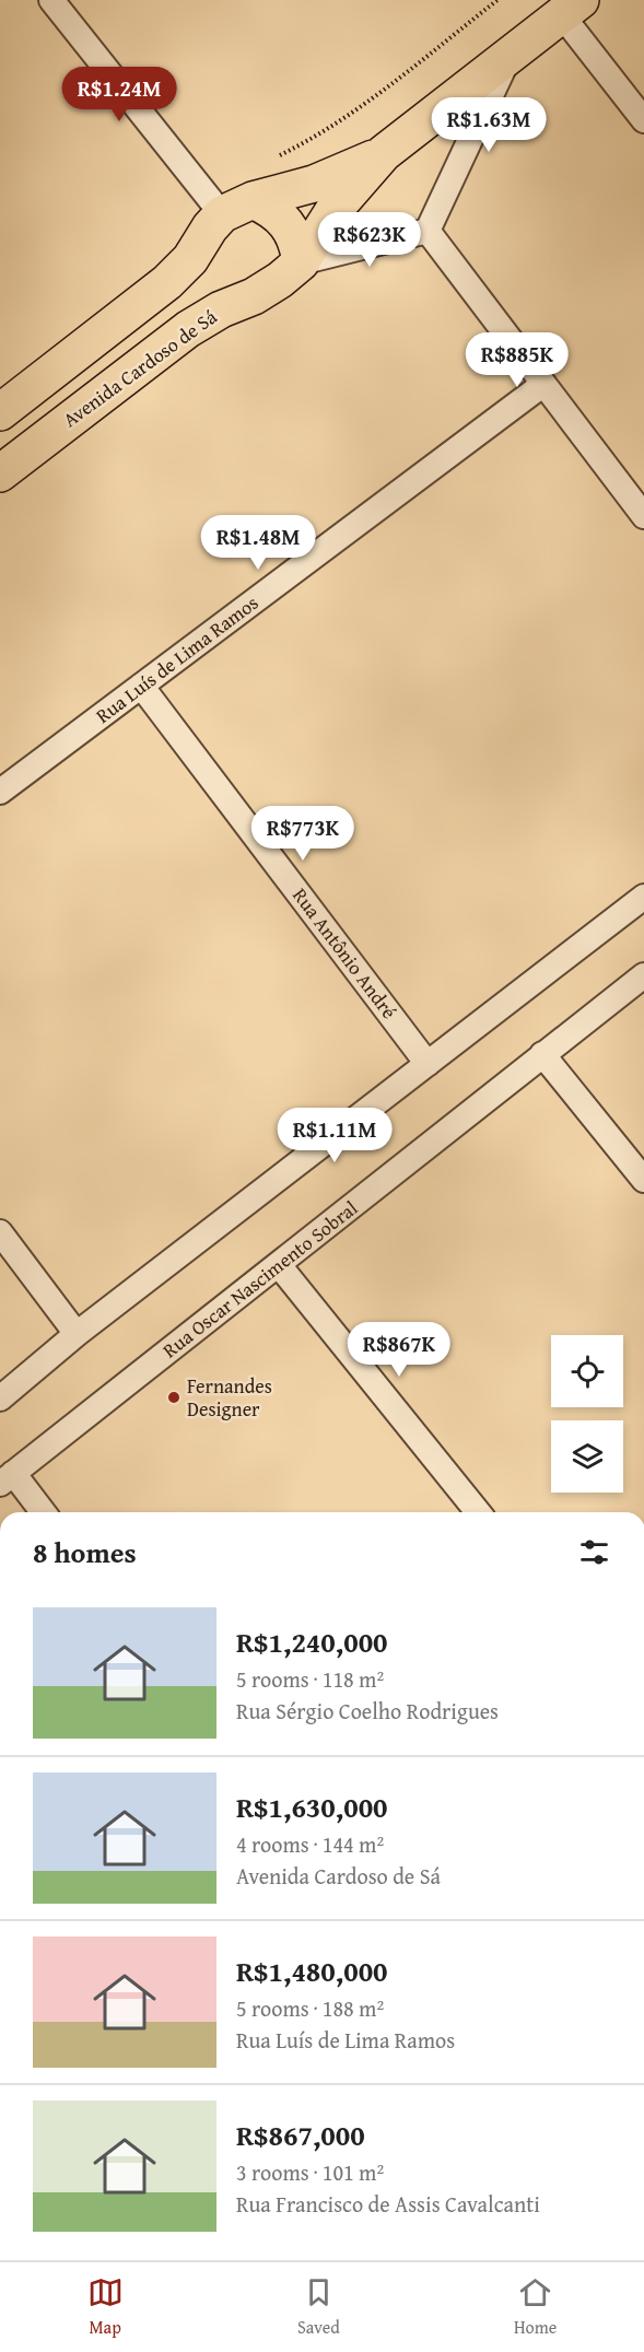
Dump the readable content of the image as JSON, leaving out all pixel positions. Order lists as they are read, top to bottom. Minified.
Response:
{"streets":{"highway":["Avenida Cardoso de Sá"],"street":["Rua Luís de Lima Ramos","Rua Antônio André","Rua Oscar Nascimento Sobral"]},"crossings":[["Rua Luís de Lima Ramos","Rua Antônio André"]],"places":["Fernandes Designer"],"page":{"price":["R$1.24M","R$1.63M","R$623K","R$885K","R$1.48M","R$773K","R$1.11M","R$867K"],"heading":"8 homes","list":[{"name":"R$1,240,000","note":"5 rooms · 118 m² · Rua Sérgio Coelho Rodrigues"},{"name":"R$1,630,000","note":"4 rooms · 144 m² · Avenida Cardoso de Sá"},{"name":"R$1,480,000","note":"5 rooms · 188 m² · Rua Luís de Lima Ramos"},{"name":"R$867,000","note":"3 rooms · 101 m² · Rua Francisco de Assis Cavalcanti"}],"tabs":["Map","Saved","Home"]}}
